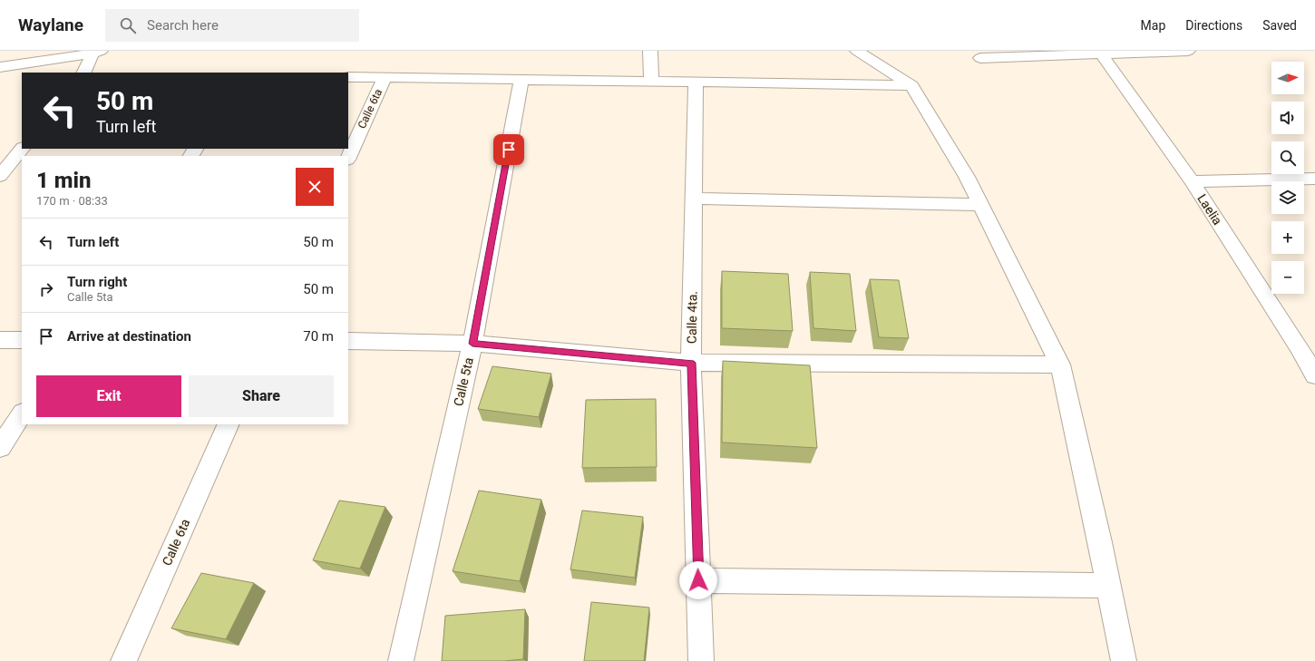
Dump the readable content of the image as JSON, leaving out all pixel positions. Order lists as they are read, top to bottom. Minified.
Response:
{"streets":{"street":["Calle 6ta","Laelia","Calle 4ta.","Calle 5ta"]},"north":"right","page":{"header":"Waylane","search":"Search here","nav":["Map","Directions","Saved"],"map_buttons":["+","−"],"turn":["50 m","Turn left"],"heading":["1 min","170 m · 08:33"],"list":[{"name":"Turn left","value":"50 m"},{"name":"Turn right","note":"Calle 5ta","value":"50 m"},{"name":"Arrive at destination","value":"70 m"}],"buttons":["Exit","Share"]}}
